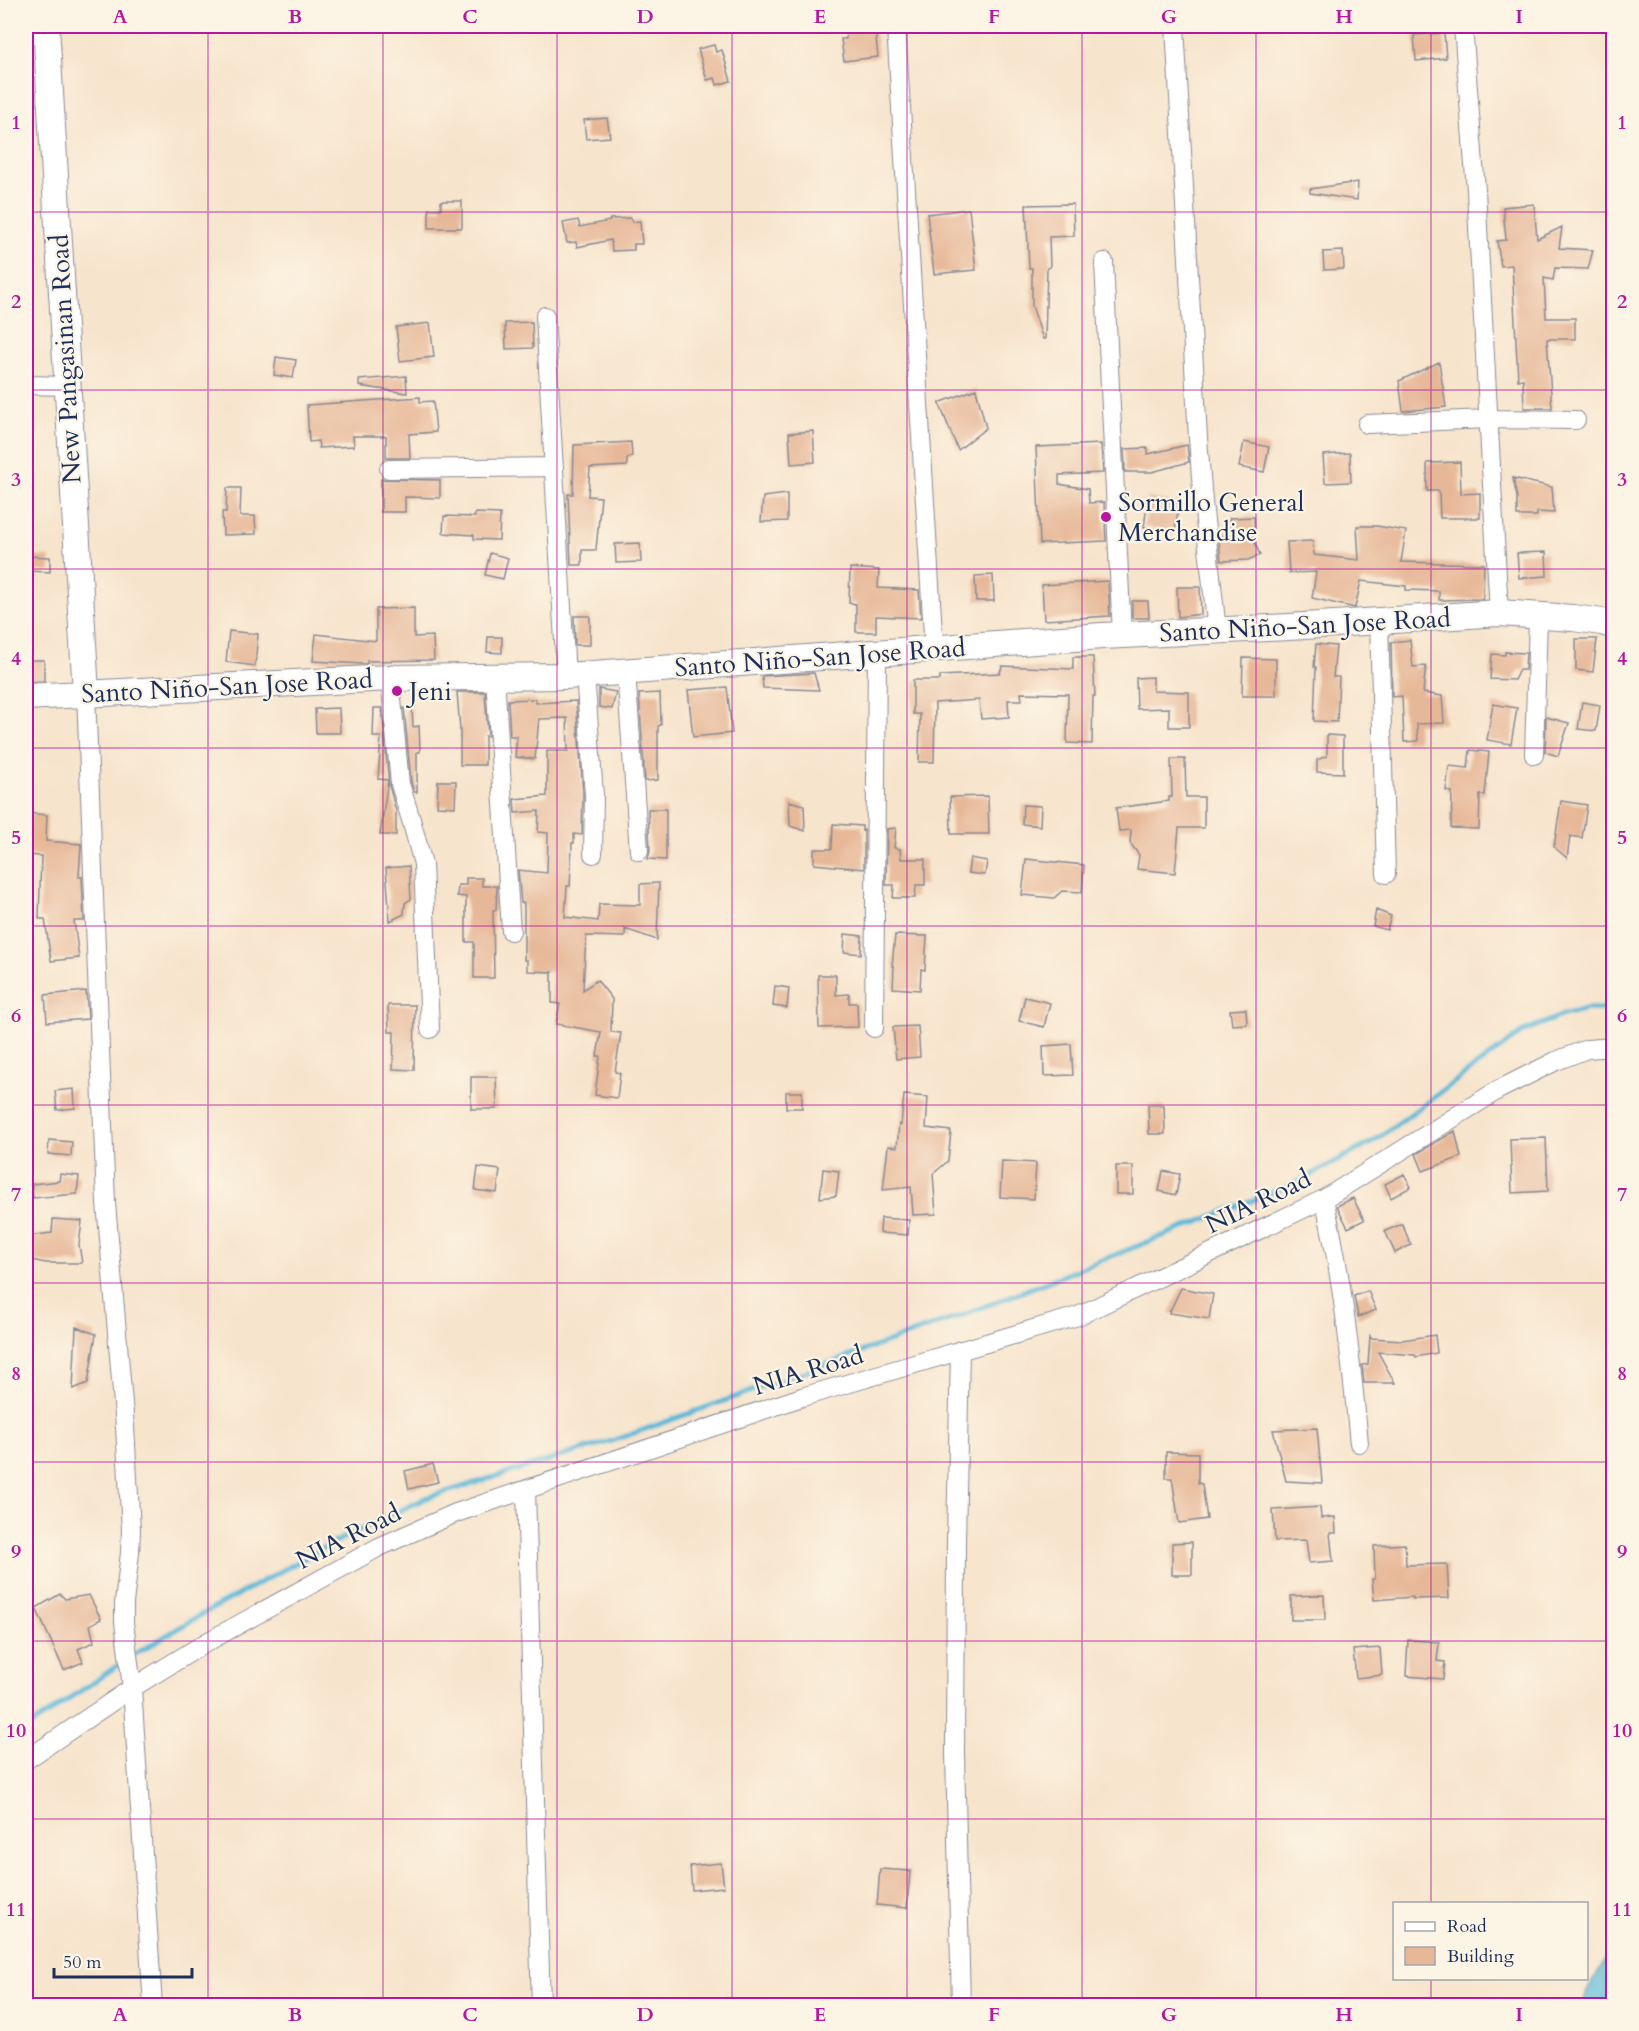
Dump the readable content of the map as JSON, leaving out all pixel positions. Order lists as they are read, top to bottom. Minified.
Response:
{"streets":{"main road":["New Pangasinan Road","Santo Niño-San Jose Road"],"street":["NIA Road"]},"crossings":[["New Pangasinan Road","Santo Niño-San Jose Road"]],"places":["Sormillo General Merchandise","Jeni"],"legend":["Road","Building"],"scale_bar":"50 m","grid":{"columns":["A","B","C","D","E","F","G","H","I"],"rows":["1","2","3","4","5","6","7","8","9","10","11"]}}
